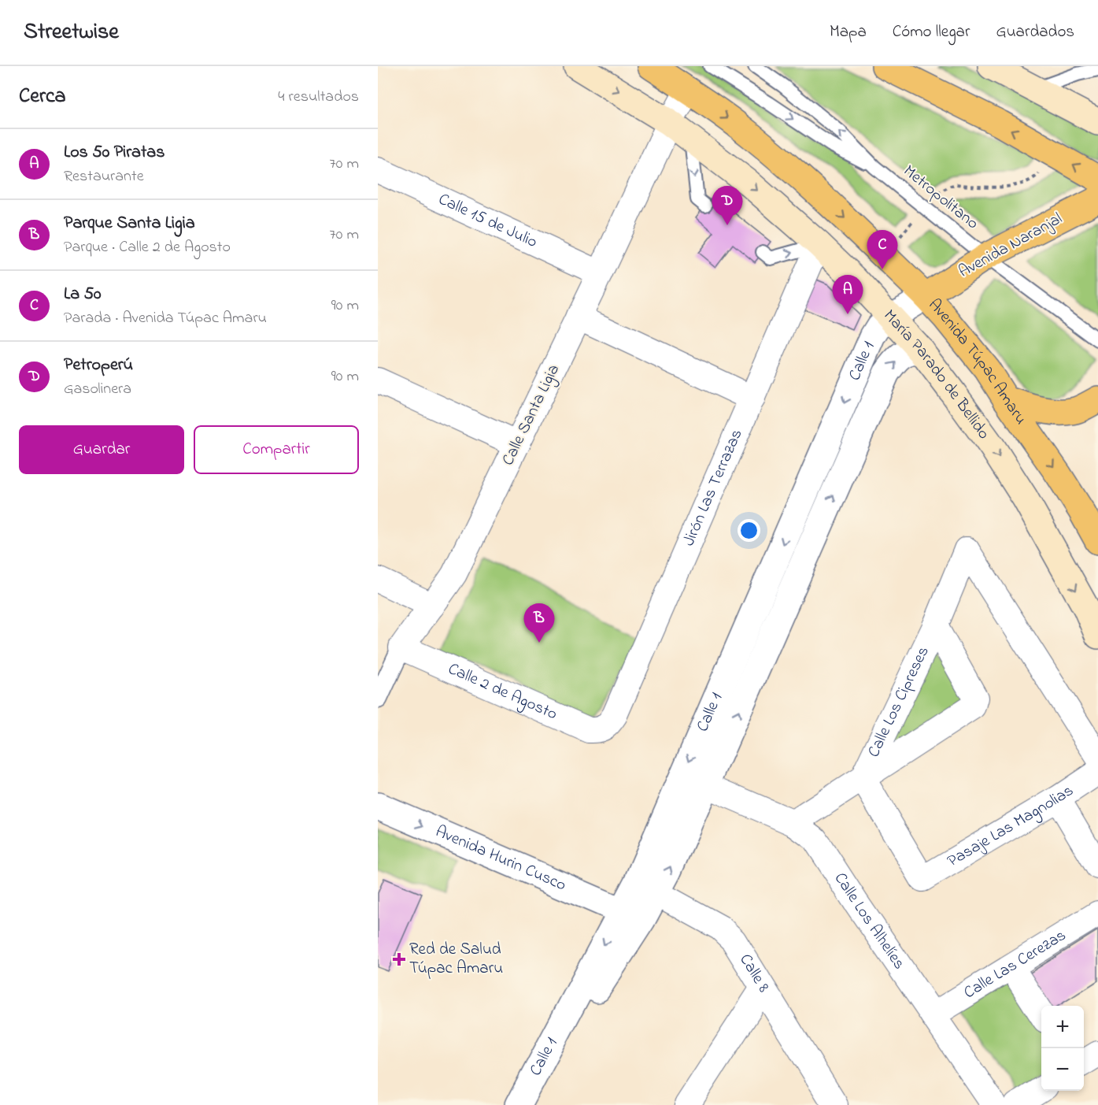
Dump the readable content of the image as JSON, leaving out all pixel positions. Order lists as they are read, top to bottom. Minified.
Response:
{"streets":{"main road":["Avenida Naranjal","Avenida Túpac Amaru","María Parado de Bellido"],"street":["Calle 15 de Julio","Calle 1","Calle Santa Ligia","Jirón Las Terrazas","Calle 2 de Agosto","Calle Los Cipreses","Pasaje Las Magnolias","Avenida Hurin Cusco","Calle Los Alhelíes","Calle Las Cerezas","Calle 8"],"lane":["Metropolitano"]},"crossings":[["Metropolitano","Avenida Naranjal"],["Calle 15 de Julio","Calle Santa Ligia"],["Avenida Naranjal","Calle 1"],["Avenida Naranjal","Avenida Túpac Amaru"],["Calle 1","Avenida Túpac Amaru"],["Calle 1","María Parado de Bellido"],["Calle 1","Avenida Hurin Cusco"],["Calle 1","Calle Los Alhelíes"],["Calle 1","Calle 8"],["Avenida Túpac Amaru","Calle Santa Ligia"],["María Parado de Bellido","Calle Santa Ligia"],["María Parado de Bellido","Jirón Las Terrazas"],["Calle Santa Ligia","Calle 2 de Agosto"],["Jirón Las Terrazas","Calle 2 de Agosto"],["Calle Los Cipreses","Pasaje Las Magnolias"],["Calle Los Cipreses","Calle Los Alhelíes"],["Calle Los Alhelíes","Calle Las Cerezas"]],"one_way":["María Parado de Bellido","Avenida Hurin Cusco"],"places":{"health":["Red de Salud Túpac Amaru"]},"page":{"header":"Streetwise","nav":["Mapa","Cómo llegar","Guardados"],"heading":["Cerca","4 resultados"],"list":[{"mark":"A","name":"Los 50 Piratas","note":"Restaurante","value":"70 m"},{"mark":"B","name":"Parque Santa Ligia","note":"Parque · Calle 2 de Agosto","value":"70 m"},{"mark":"C","name":"La 50","note":"Parada · Avenida Túpac Amaru","value":"90 m"},{"mark":"D","name":"Petroperú","note":"Gasolinera","value":"90 m"}],"pins":["D","C","A","B"],"buttons":["Guardar","Compartir"],"map_buttons":["+","−"]}}
